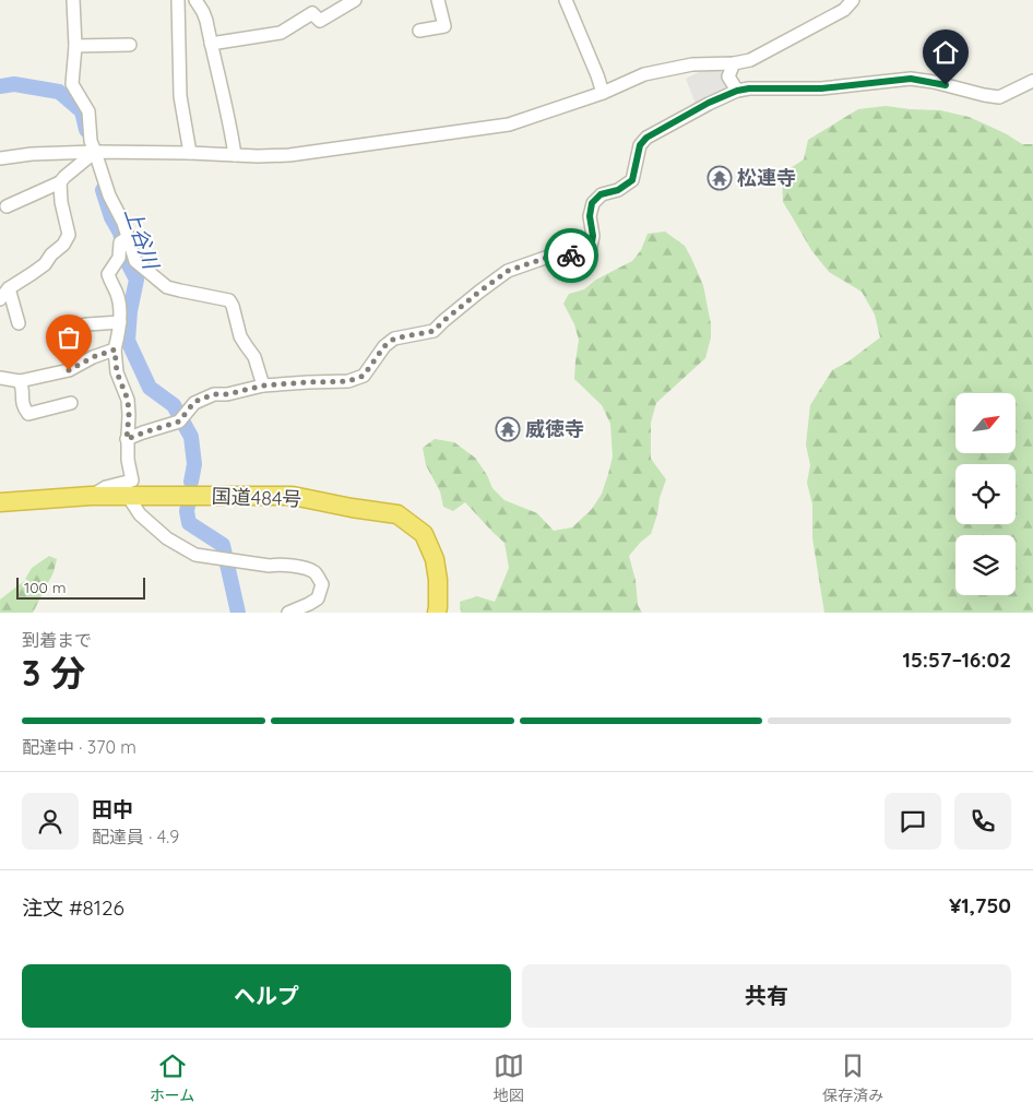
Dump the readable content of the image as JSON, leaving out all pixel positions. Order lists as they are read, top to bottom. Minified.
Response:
{"streets":{"highway":["国道484号"]},"water":["上谷川"],"places":{"temple":["松連寺","威徳寺"]},"scale_bar":"100 m","north":"top right","page":{"scale":"100 m","heading":["3 分","到着まで","15:57–16:02"],"panel":["田中","配達員 · 4.9","注文 #8126","¥1,750"],"bar":"配達中 · 370 m","buttons":["ヘルプ","共有"],"tabs":["ホーム","地図","保存済み"]}}
